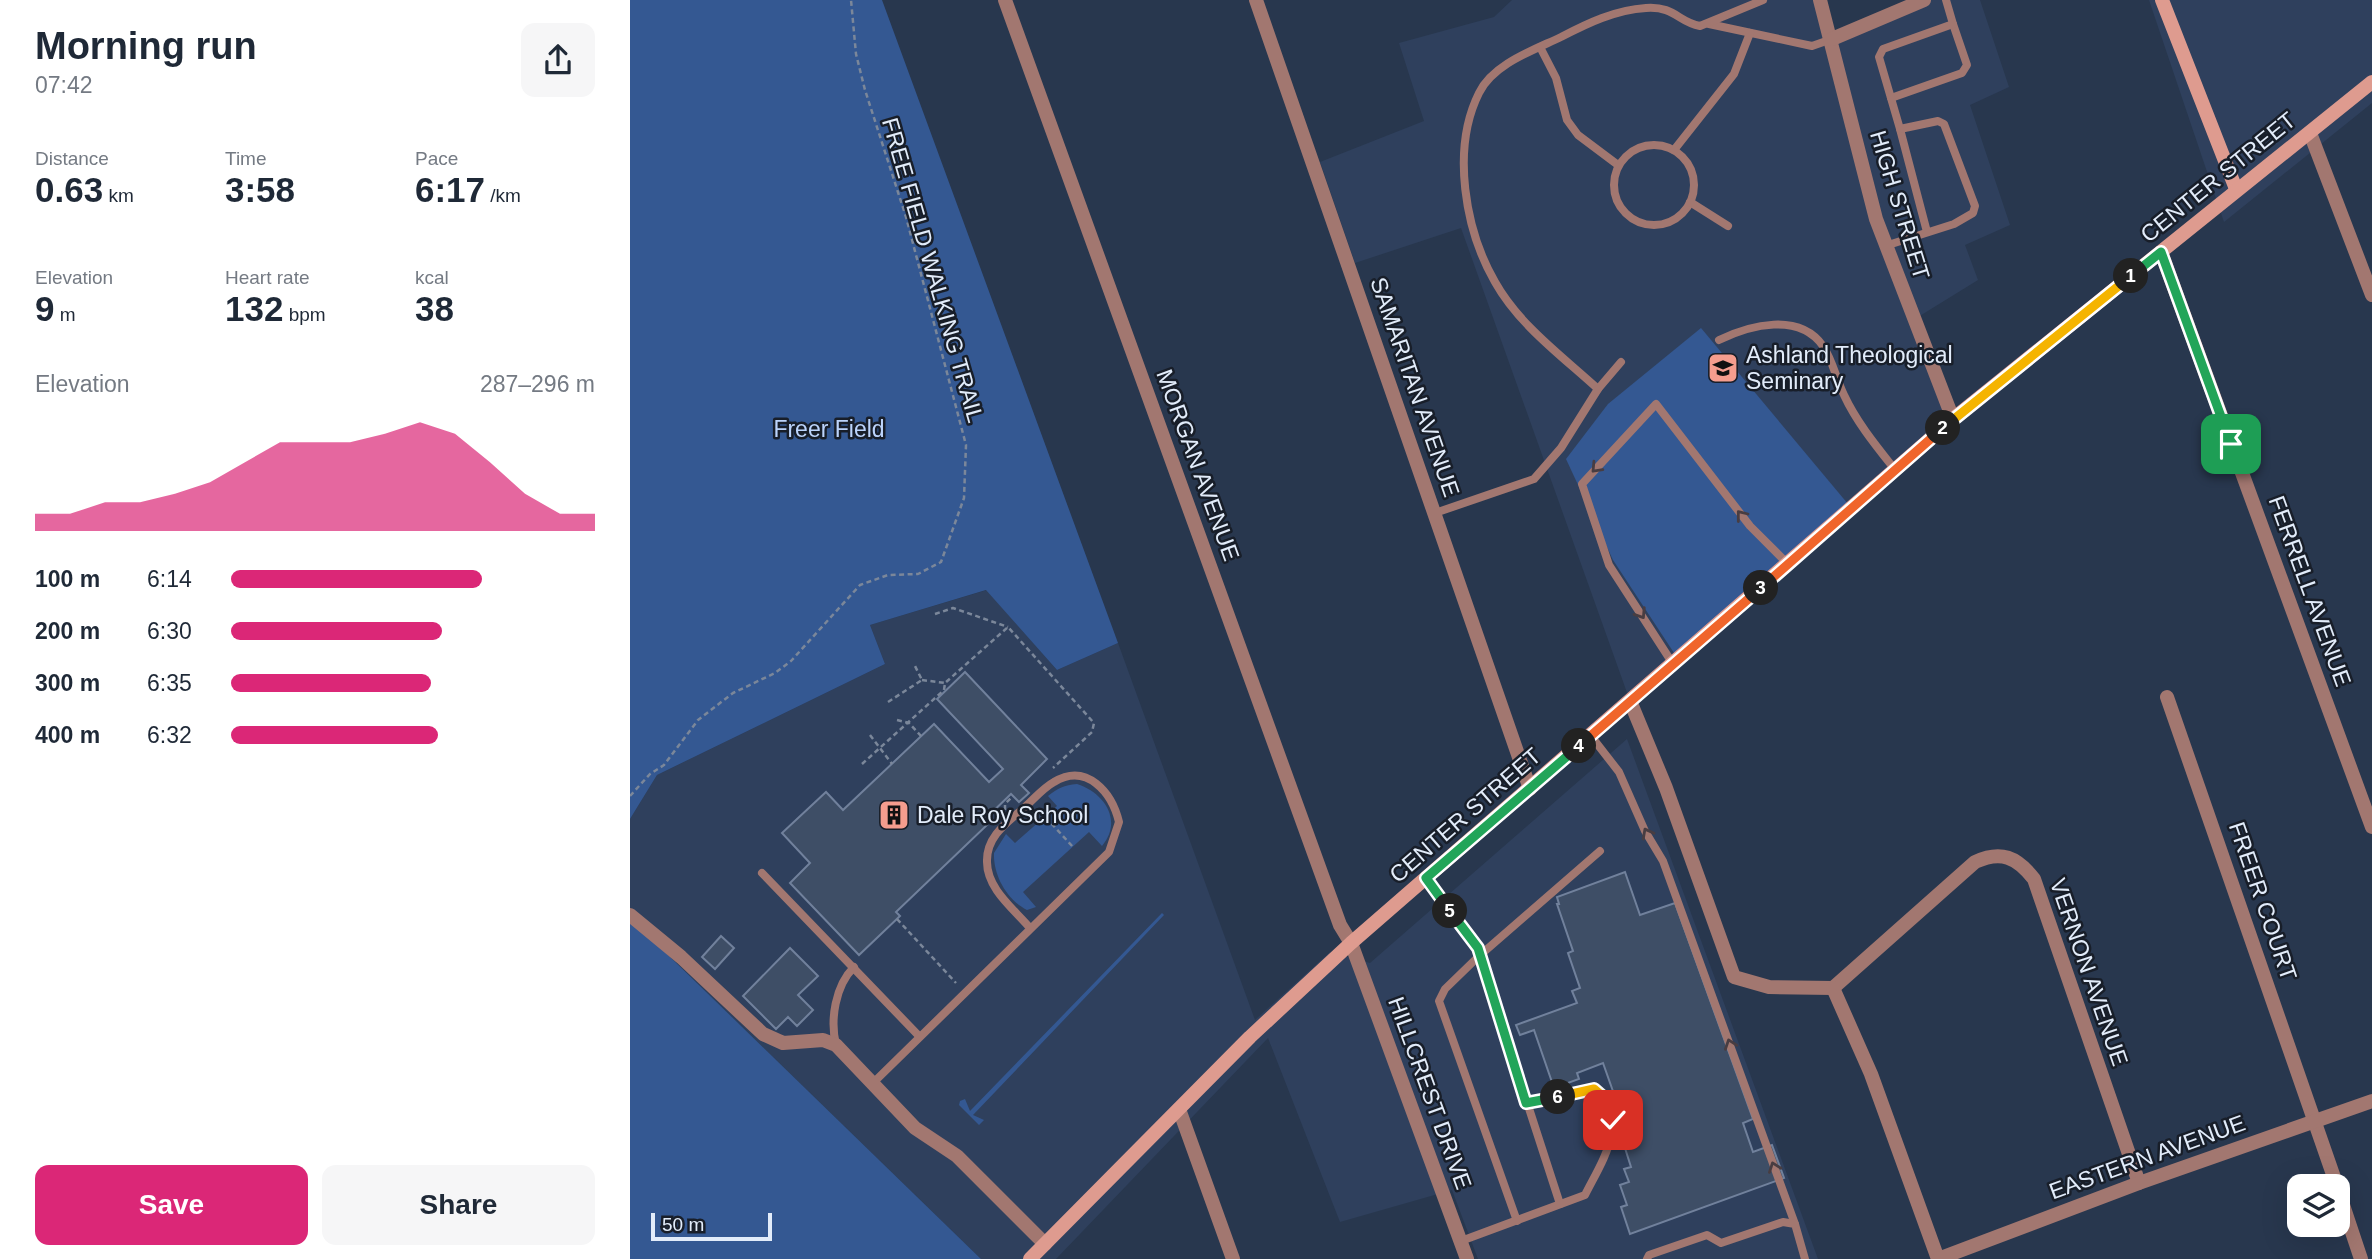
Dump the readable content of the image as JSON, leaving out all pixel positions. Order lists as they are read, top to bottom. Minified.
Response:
{"streets":{"main road":["CENTER STREET"],"street":["HIGH STREET","SAMARITAN AVENUE","MORGAN AVENUE","FERRELL AVENUE","FREER COURT","VERNON AVENUE","HILLCREST DRIVE","EASTERN AVENUE"],"path":["FREE FIELD WALKING TRAIL"]},"crossings":[["CENTER STREET","HIGH STREET"],["CENTER STREET","SAMARITAN AVENUE"],["CENTER STREET","MORGAN AVENUE"],["CENTER STREET","FERRELL AVENUE"],["CENTER STREET","HILLCREST DRIVE"],["MORGAN AVENUE","HILLCREST DRIVE"],["FREER COURT","EASTERN AVENUE"],["VERNON AVENUE","EASTERN AVENUE"]],"parks":["Freer Field"],"places":{"school or university":["Ashland Theological Seminary"],"building":["Dale Roy School"]},"scale_bar":"50 m","page":{"heading":["Morning run","07:42"],"stats":[["Distance","0.63 km"],["Time","3:58"],["Pace","6:17 /km"],["Elevation","9 m"],["Heart rate","132 bpm"],["kcal","38"]],"pins":["1","2","3","4","5","6"],"chart":["Elevation","287–296 m"],"list":[{"name":"100 m","note":"6:14"},{"name":"200 m","note":"6:30"},{"name":"300 m","note":"6:35"},{"name":"400 m","note":"6:32"}],"buttons":["Save","Share"],"scale":"50 m"}}
